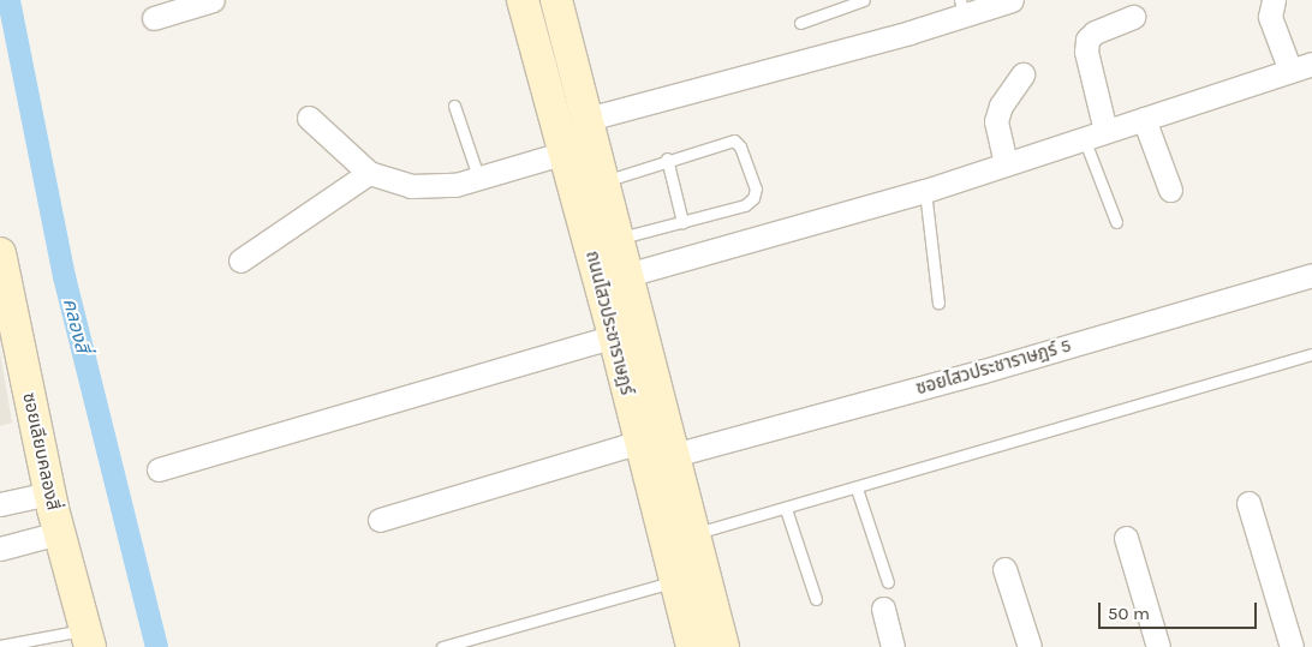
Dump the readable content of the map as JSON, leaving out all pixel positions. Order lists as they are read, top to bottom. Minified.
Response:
{"streets":{"main road":["ถนนไสวประชาราษฎร์","ซอยเลียบคลองสี่"],"street":["ซอยไสวประชาราษฎร์ 5"]},"crossings":[["ถนนไสวประชาราษฎร์","ซอยไสวประชาราษฎร์ 5"]],"water":["คลองสี่"],"scale_bar":"50 m"}
